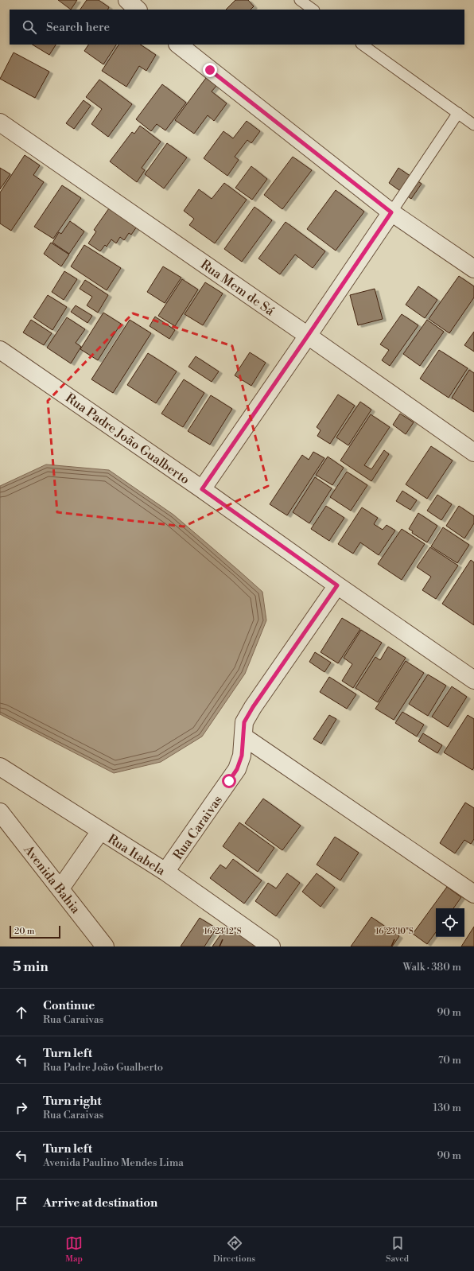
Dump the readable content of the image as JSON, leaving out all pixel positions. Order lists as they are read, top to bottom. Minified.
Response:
{"streets":{"street":["Rua Mem de Sá","Rua Padre João Gualberto","Rua Caraivas","Rua Itabela","Avenida Bahia"]},"crossings":[["Rua Padre João Gualberto","Rua Caraivas"],["Rua Caraivas","Rua Itabela"]],"scale_bar":"20 m","page":{"search":"Search here","scale":"20 m","heading":["5 min","Walk · 380 m"],"list":[["Continue","Rua Caraivas","90 m"],["Turn left","Rua Padre João Gualberto","70 m"],["Turn right","Rua Caraivas","130 m"],["Turn left","Avenida Paulino Mendes Lima","90 m"],"Arrive at destination"],"nav":["Map","Directions","Saved"]},"coordinates":["16°23'12\"S","16°23'10\"S"]}
